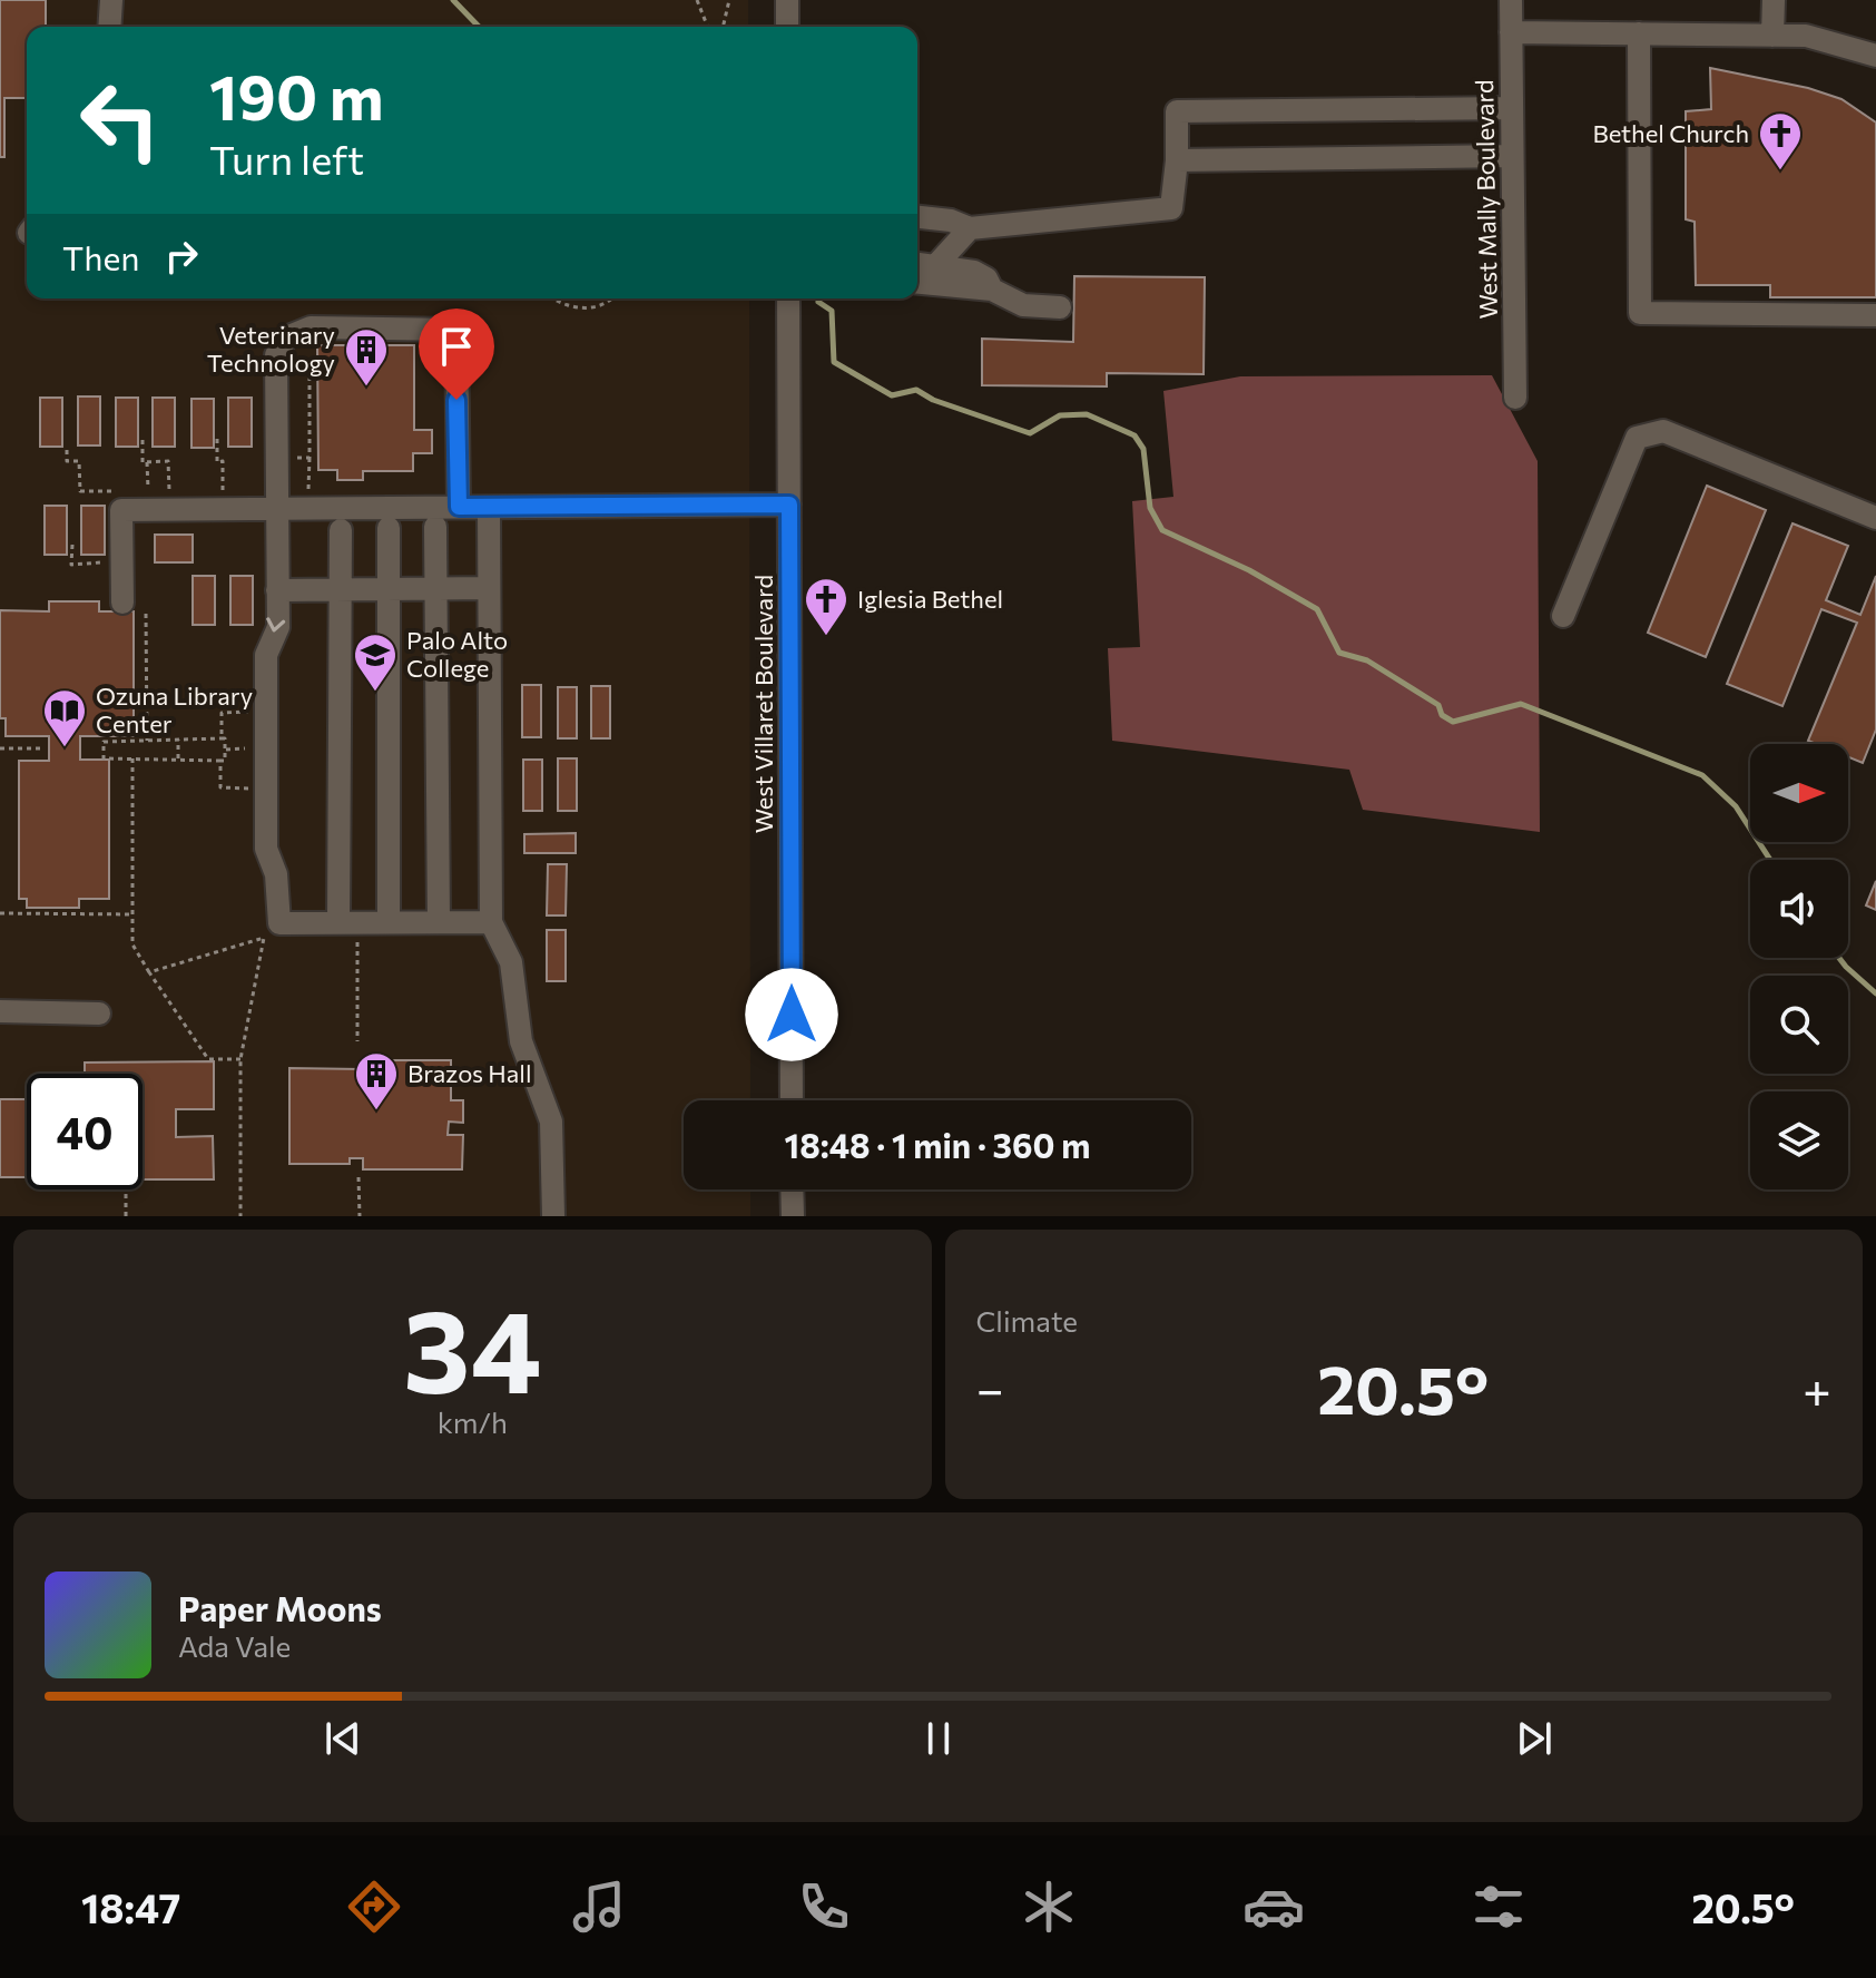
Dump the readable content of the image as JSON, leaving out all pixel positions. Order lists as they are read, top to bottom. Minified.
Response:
{"streets":{"street":["West Mally Boulevard","West Villaret Boulevard"]},"places":{"church":["Bethel Church","Iglesia Bethel"],"building":["Veterinary Technology","Brazos Hall"],"school or university":["Palo Alto College"],"library":["Ozuna Library Center"]},"north":"right","page":{"turn":["190 m","Turn left"],"then":"Then","limit":"40","trip":"18:48 · 1 min · 360 m","tile":[["34","km/h"],"Climate"],"heat":["−","20.5°","+"],"song":["Paper Moons","Ada Vale"],"tabs":["18:47","20.5°"]}}
